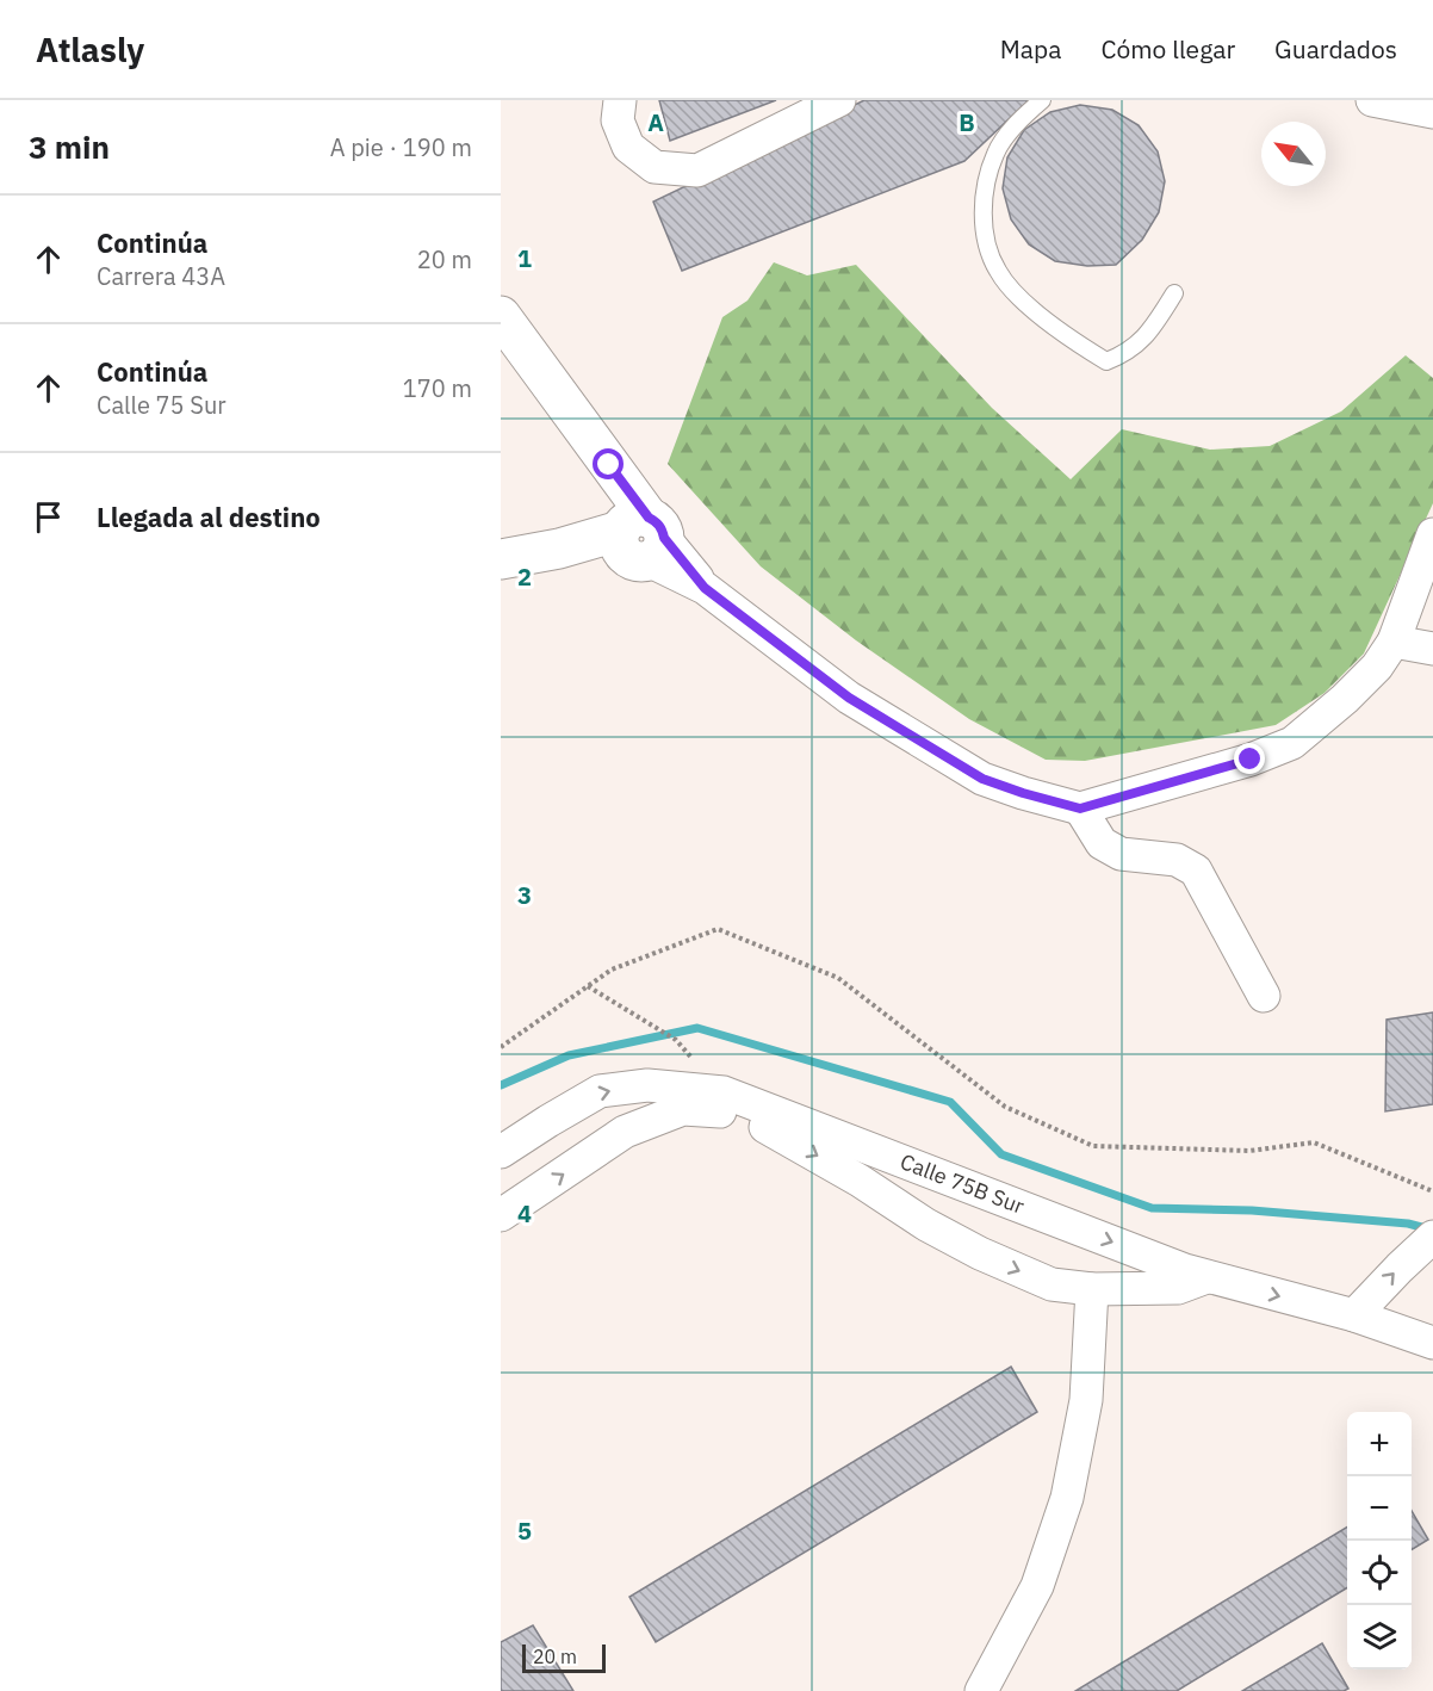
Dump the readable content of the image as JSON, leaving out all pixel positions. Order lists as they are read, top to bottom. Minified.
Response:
{"streets":{"street":["Calle 75B Sur"]},"one_way":["Calle 75B Sur"],"scale_bar":"20 m","north":"top left","page":{"header":"Atlasly","nav":["Mapa","Cómo llegar","Guardados"],"heading":["3 min","A pie · 190 m"],"list":[["Continúa","Carrera 43A","20 m"],["Continúa","Calle 75 Sur","170 m"],"Llegada al destino"],"map_buttons":["+","−"],"scale":"20 m"},"grid":{"columns":["A","B"],"rows":["1","2","3","4","5"]}}
